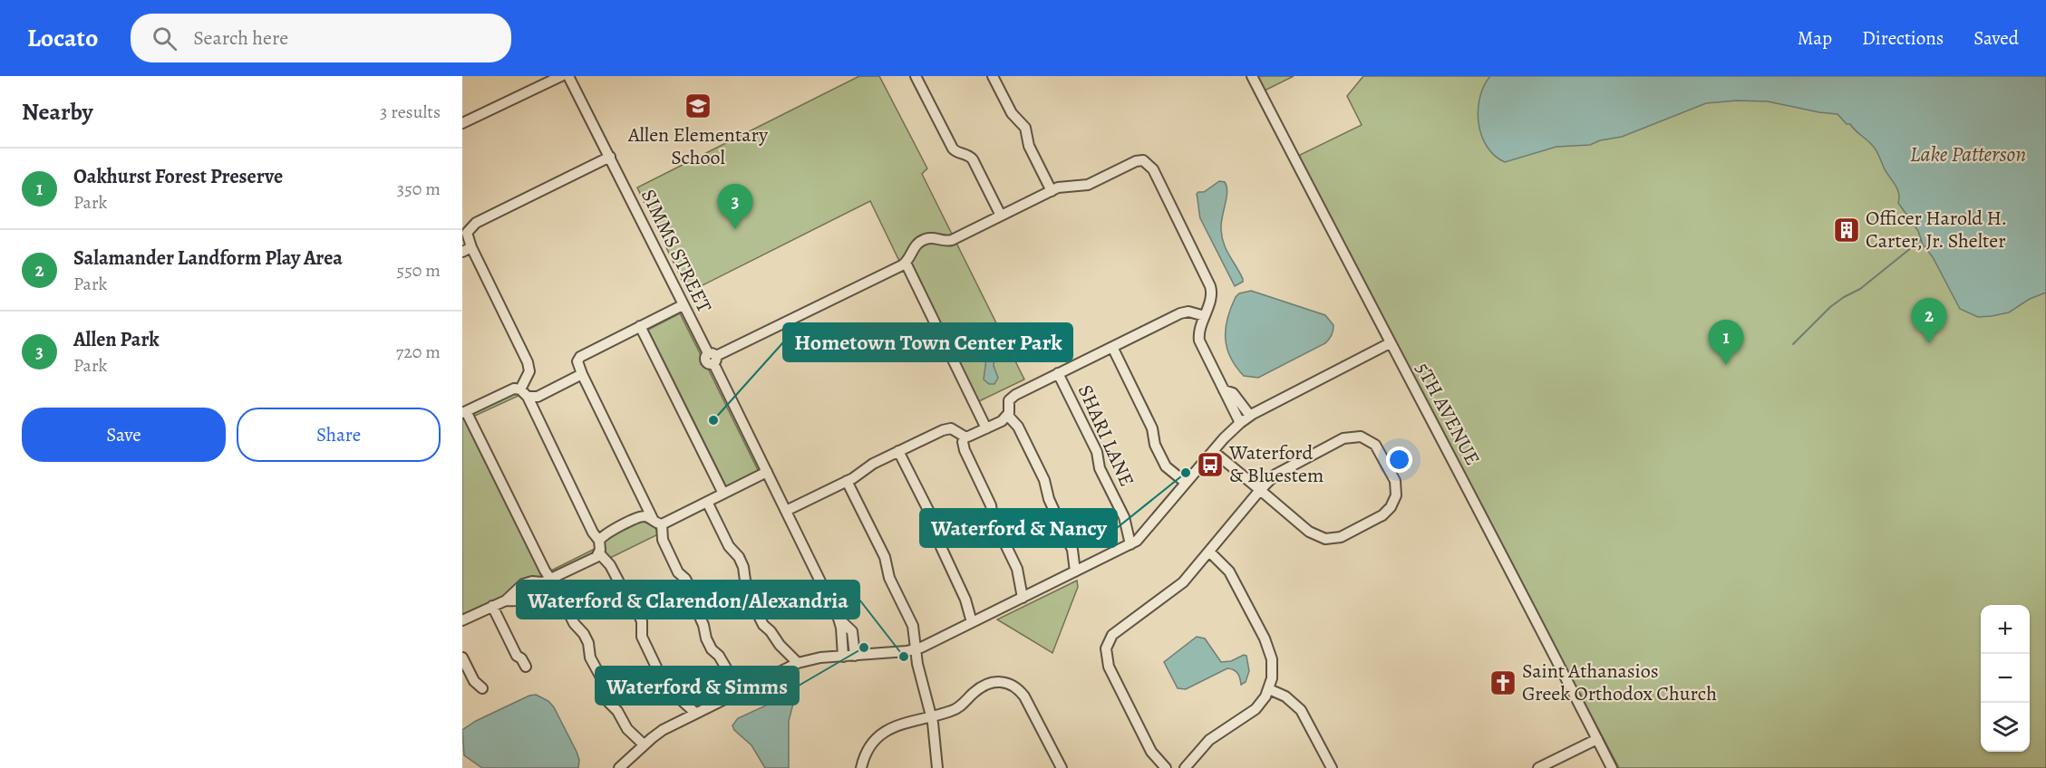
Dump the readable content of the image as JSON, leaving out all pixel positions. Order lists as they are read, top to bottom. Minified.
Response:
{"streets":{"street":["SIMMS STREET","5TH AVENUE","SHARI LANE"]},"water":["Lake Patterson"],"places":{"school or university":["Allen Elementary School"],"building":["Officer Harold H. Carter, Jr. Shelter"],"other":["Hometown Town Center Park","Waterford & Nancy","Waterford & Simms","Waterford & Clarendon/Alexandria"],"bus stop":["Waterford & Bluestem"],"church":["Saint Athanasios Greek Orthodox Church"]},"page":{"header":"Locato","search":"Search here","nav":["Map","Directions","Saved"],"heading":["Nearby","3 results"],"list":[{"mark":"1","name":"Oakhurst Forest Preserve","note":"Park","value":"350 m"},{"mark":"2","name":"Salamander Landform Play Area","note":"Park","value":"550 m"},{"mark":"3","name":"Allen Park","note":"Park","value":"720 m"}],"pins":["3","2","1"],"buttons":["Save","Share"],"map_buttons":["+","−"]}}
